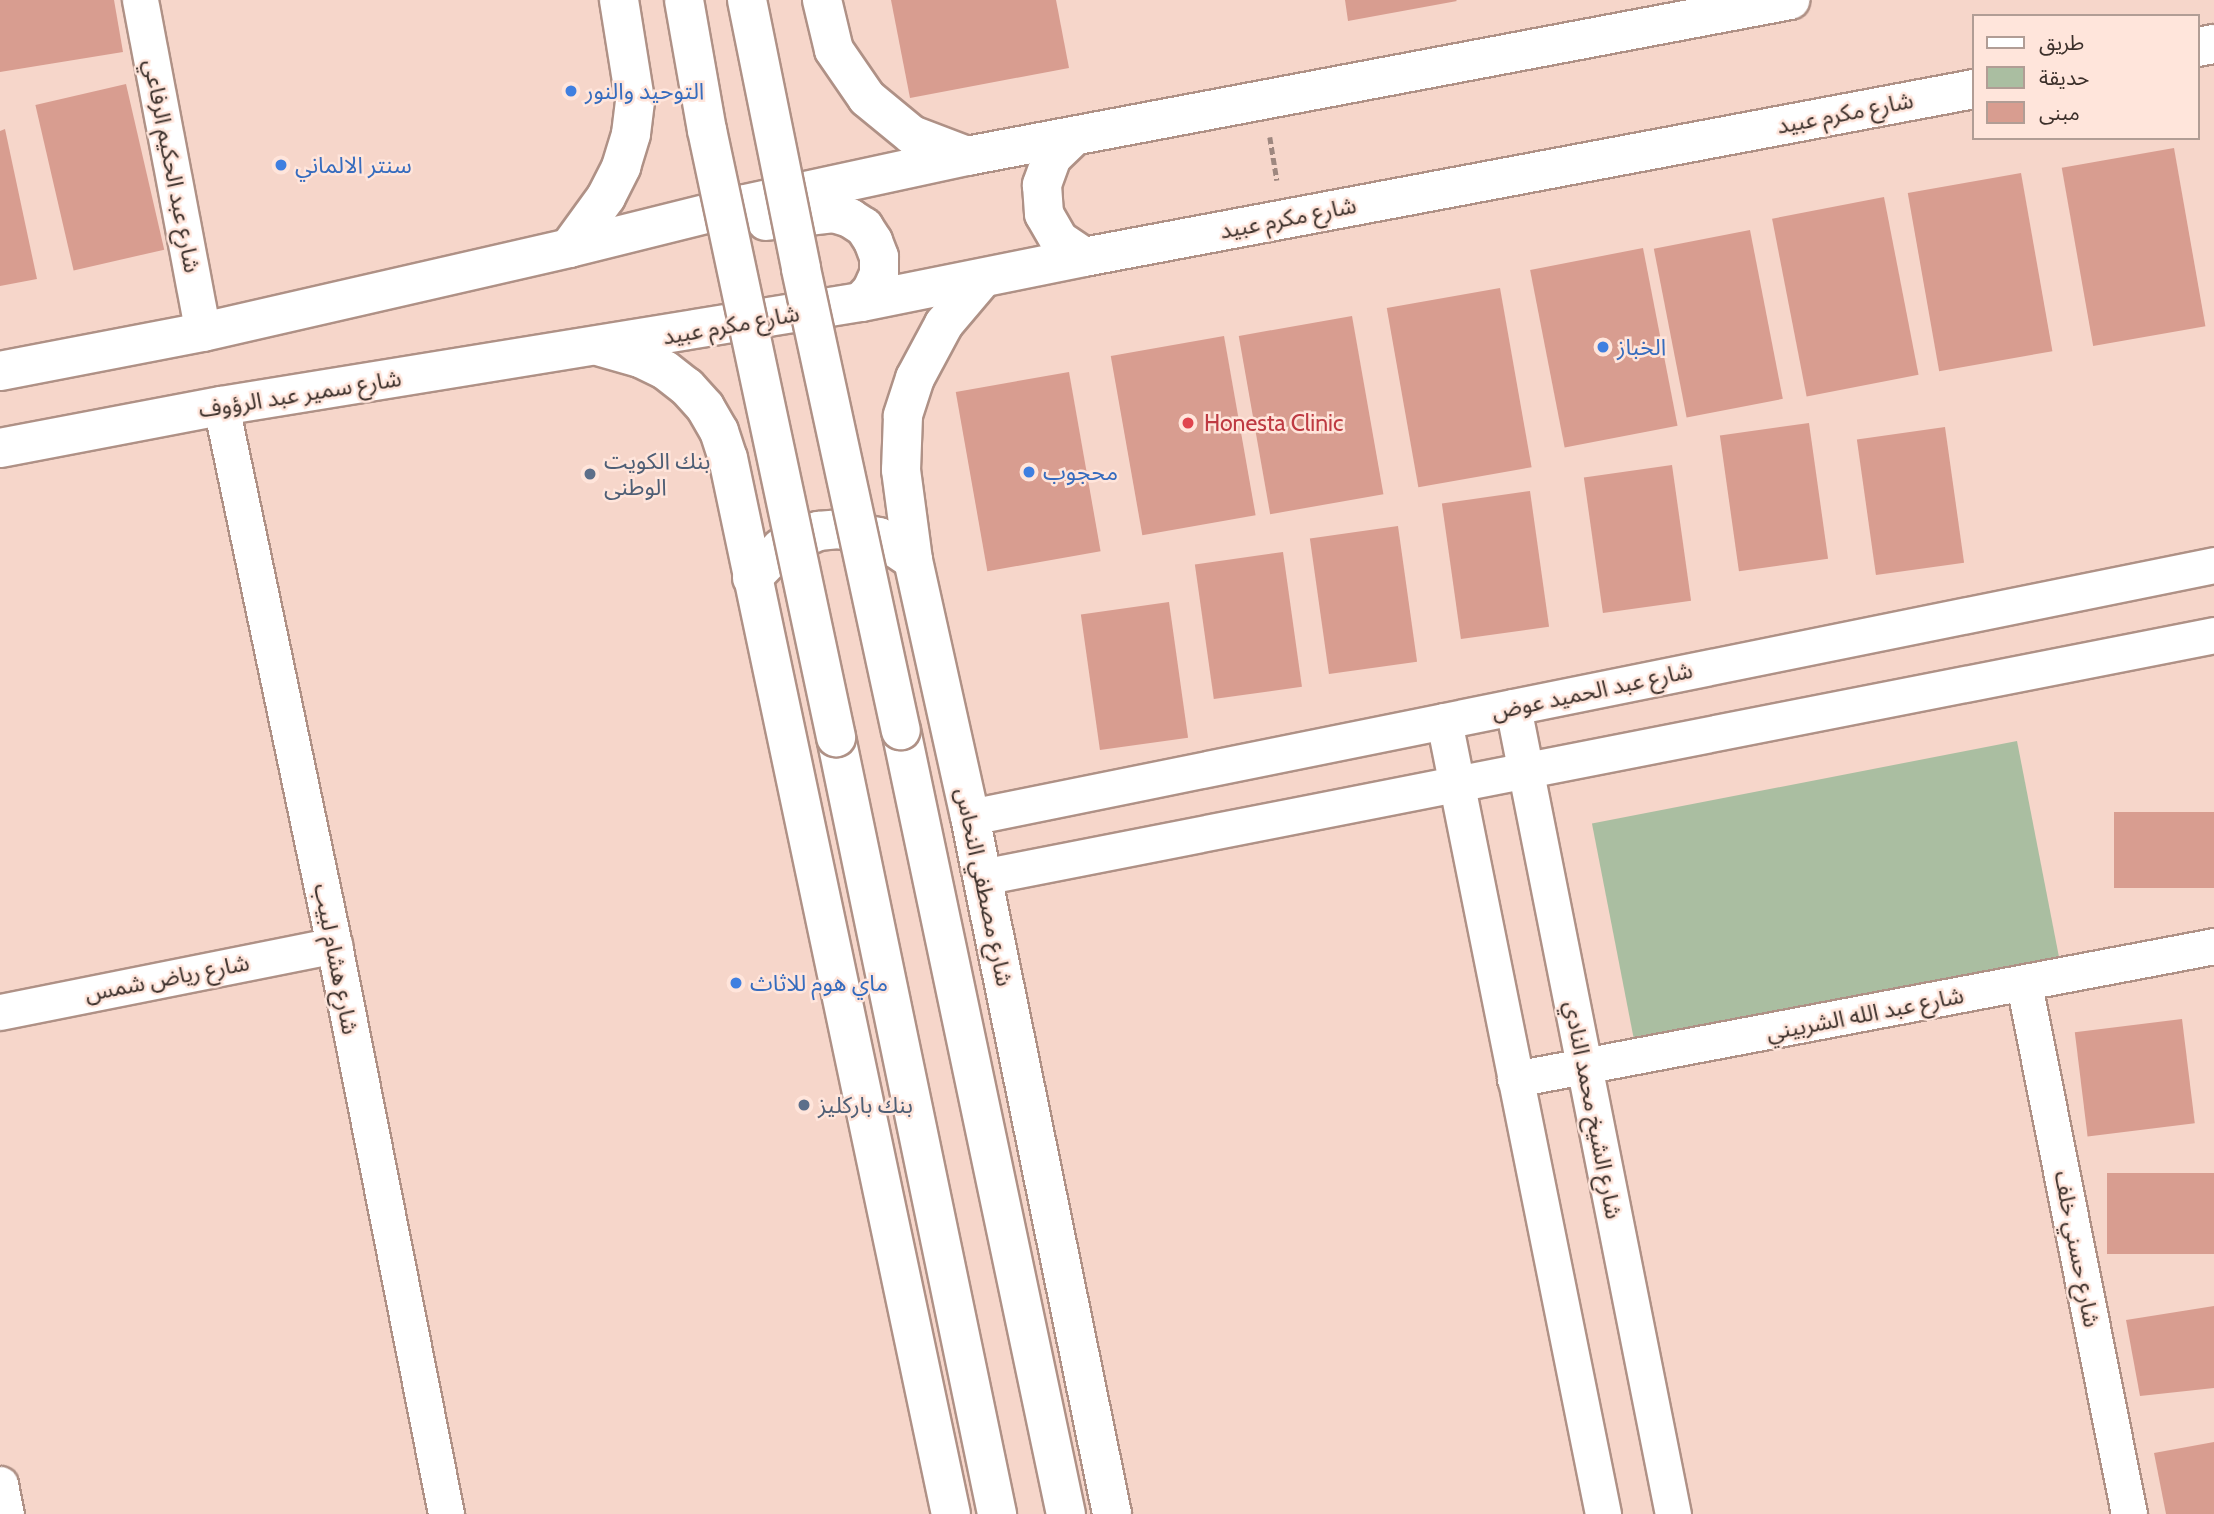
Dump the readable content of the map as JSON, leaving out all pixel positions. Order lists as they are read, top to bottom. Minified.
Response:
{"streets":{"main road":["شارع مكرم عبيد","شارع سمير عبد الرؤوف","شارع مصطفي النحاس"],"street":["شارع عبد الحكيم الرفاعي","شارع عبد الحميد عوض","شارع هشام لبيب","شارع رياض شمس","شارع عبد الله الشربيني","شارع الشيخ محمد النادي","شارع حسني خلف"]},"crossings":[["شارع مكرم عبيد","شارع سمير عبد الرؤوف"],["شارع مكرم عبيد","شارع مصطفي النحاس"],["شارع سمير عبد الرؤوف","شارع هشام لبيب"],["شارع عبد الحميد عوض","شارع مصطفي النحاس"],["شارع عبد الحميد عوض","شارع الشيخ محمد النادي"],["شارع هشام لبيب","شارع رياض شمس"],["شارع عبد الله الشربيني","شارع الشيخ محمد النادي"],["شارع عبد الله الشربيني","شارع حسني خلف"]],"places":["التوحيد والنور","سنتر الالماني","الخباز","Honesta Clinic","محجوب","بنك الكويت الوطنى","ماي هوم للاثاث","بنك باركليز"],"legend":["طريق","حديقة","مبنى"]}
